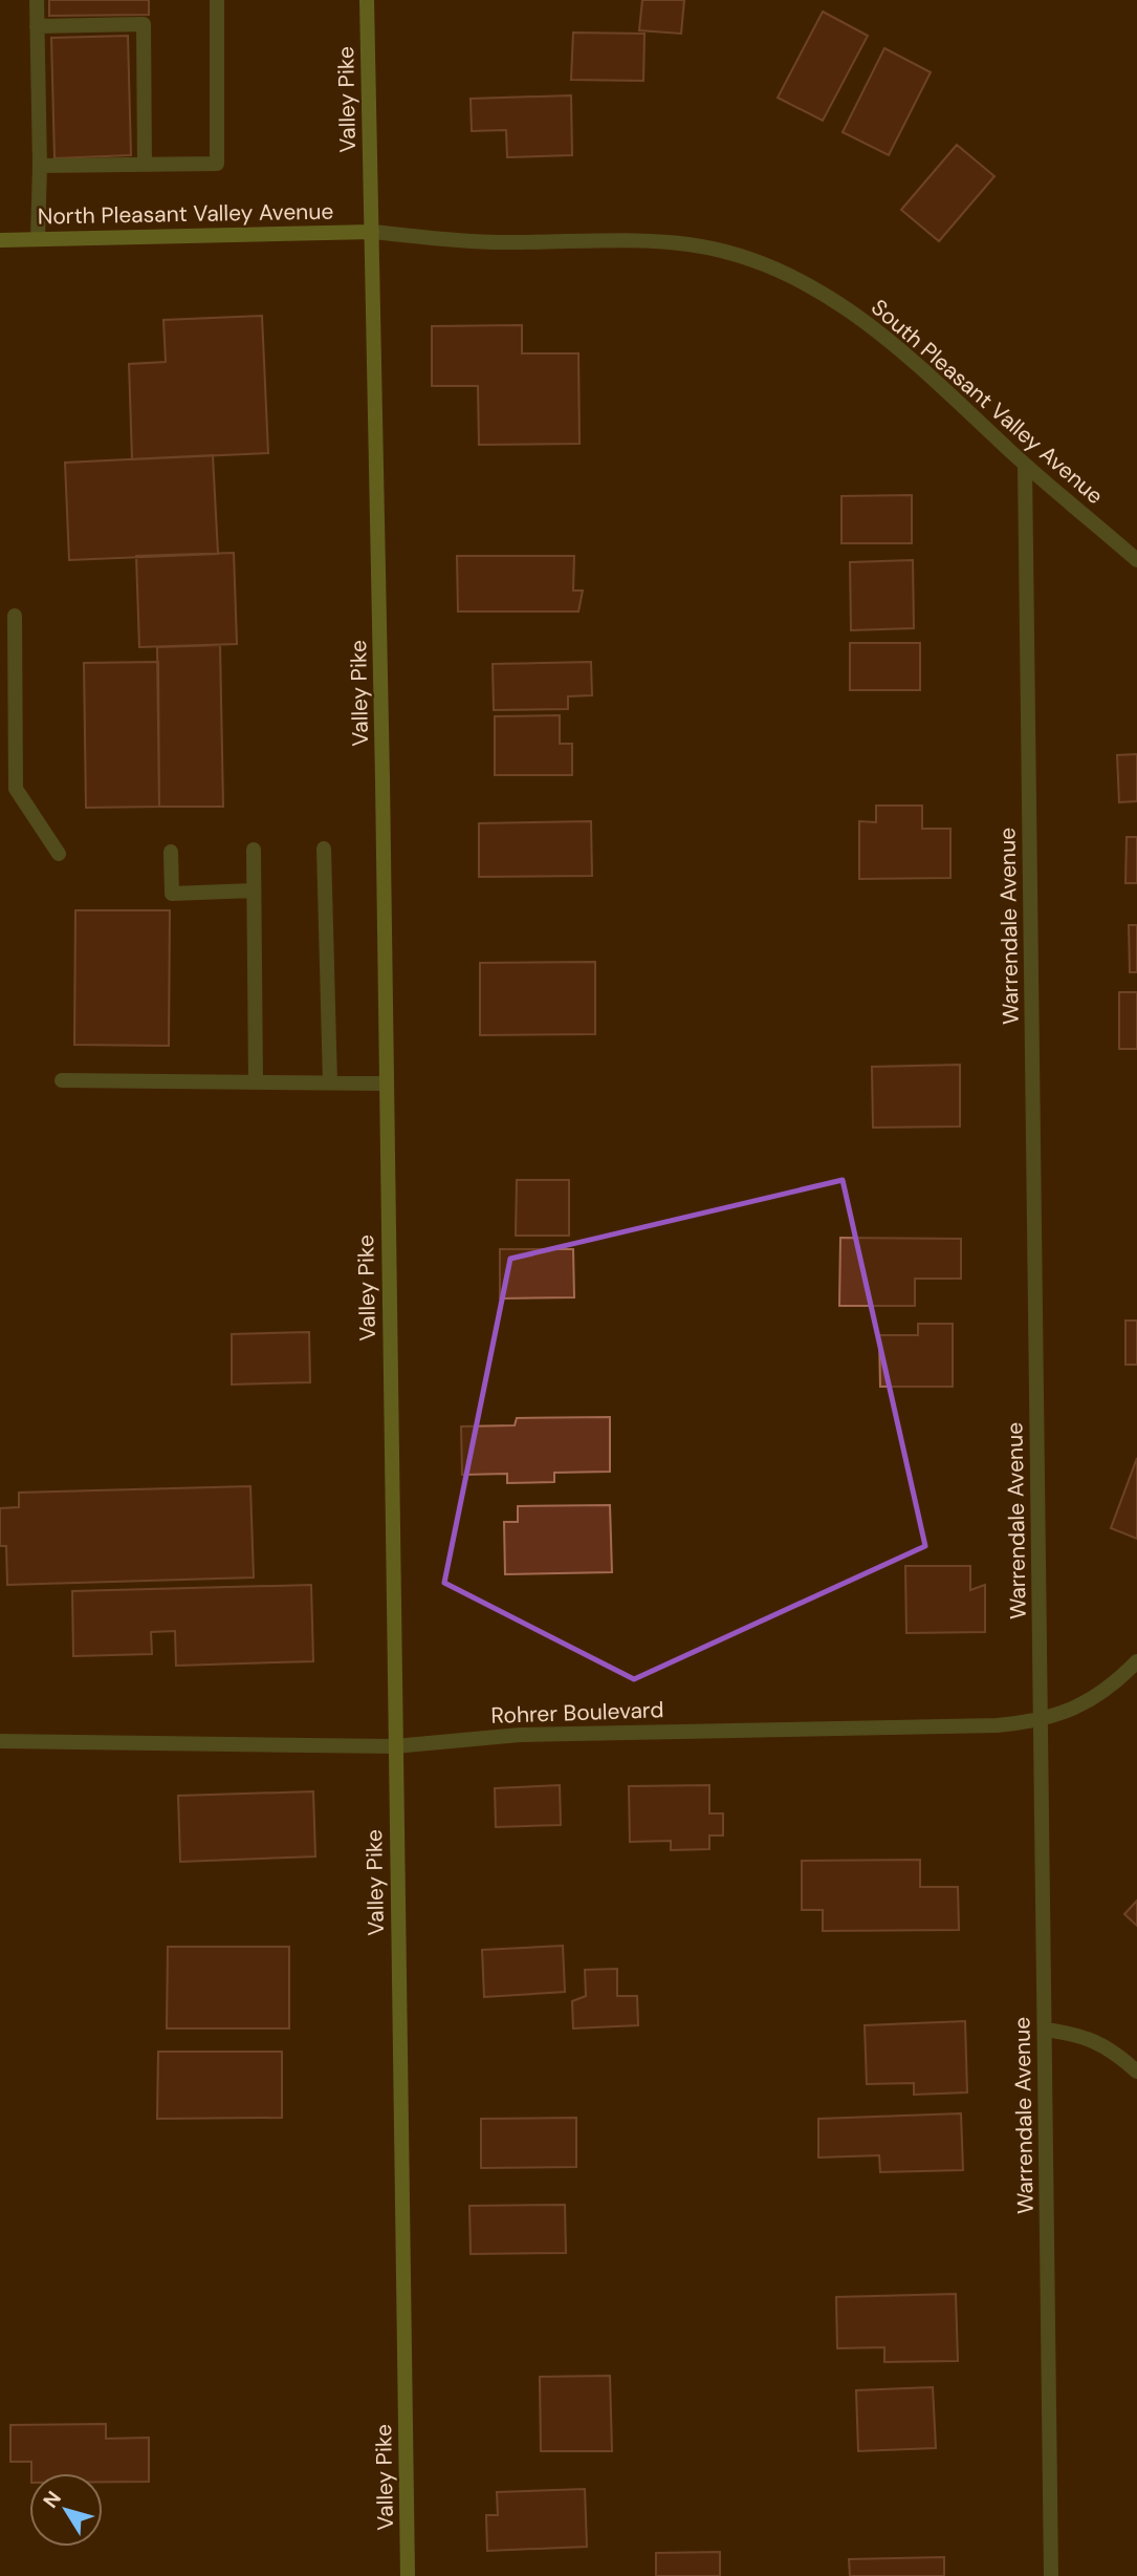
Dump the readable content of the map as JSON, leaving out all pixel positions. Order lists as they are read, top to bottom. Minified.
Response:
{"streets":{"street":["Valley Pike","North Pleasant Valley Avenue","South Pleasant Valley Avenue","Warrendale Avenue","Rohrer Boulevard"]},"crossings":[["Valley Pike","North Pleasant Valley Avenue"],["Valley Pike","South Pleasant Valley Avenue"],["Valley Pike","Rohrer Boulevard"],["North Pleasant Valley Avenue","South Pleasant Valley Avenue"],["South Pleasant Valley Avenue","Warrendale Avenue"],["Warrendale Avenue","Rohrer Boulevard"]],"north":"top left"}
